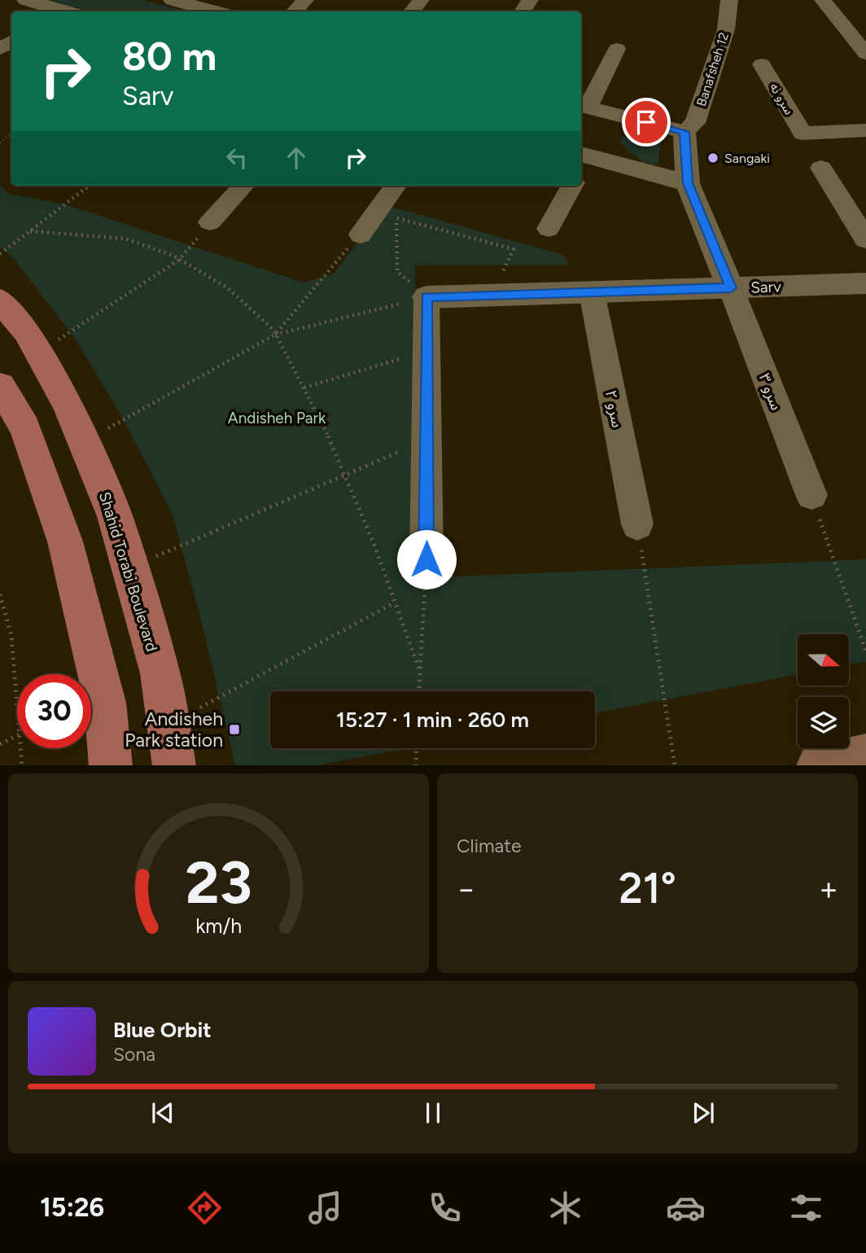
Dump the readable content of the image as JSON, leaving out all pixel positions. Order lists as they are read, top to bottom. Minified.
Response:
{"streets":{"main road":["Shahid Torabi Boulevard"],"street":["Banafsheh 12","سرو نه","Sarv","سرو ۳","سرو ۲"]},"crossings":[["Sarv","سرو ۳"],["Sarv","سرو ۲"]],"parks":["Andisheh Park"],"places":{"other":["Sangaki"],"transit":["Andisheh Park station"]},"north":"right","page":{"turn":["80 m","Sarv"],"limit":"30","trip":"15:27 · 1 min · 260 m","tile":"Climate","heat":["−","21°","+"],"song":["Blue Orbit","Sona"],"tabs":"15:26","gauge":["23","km/h"]}}
